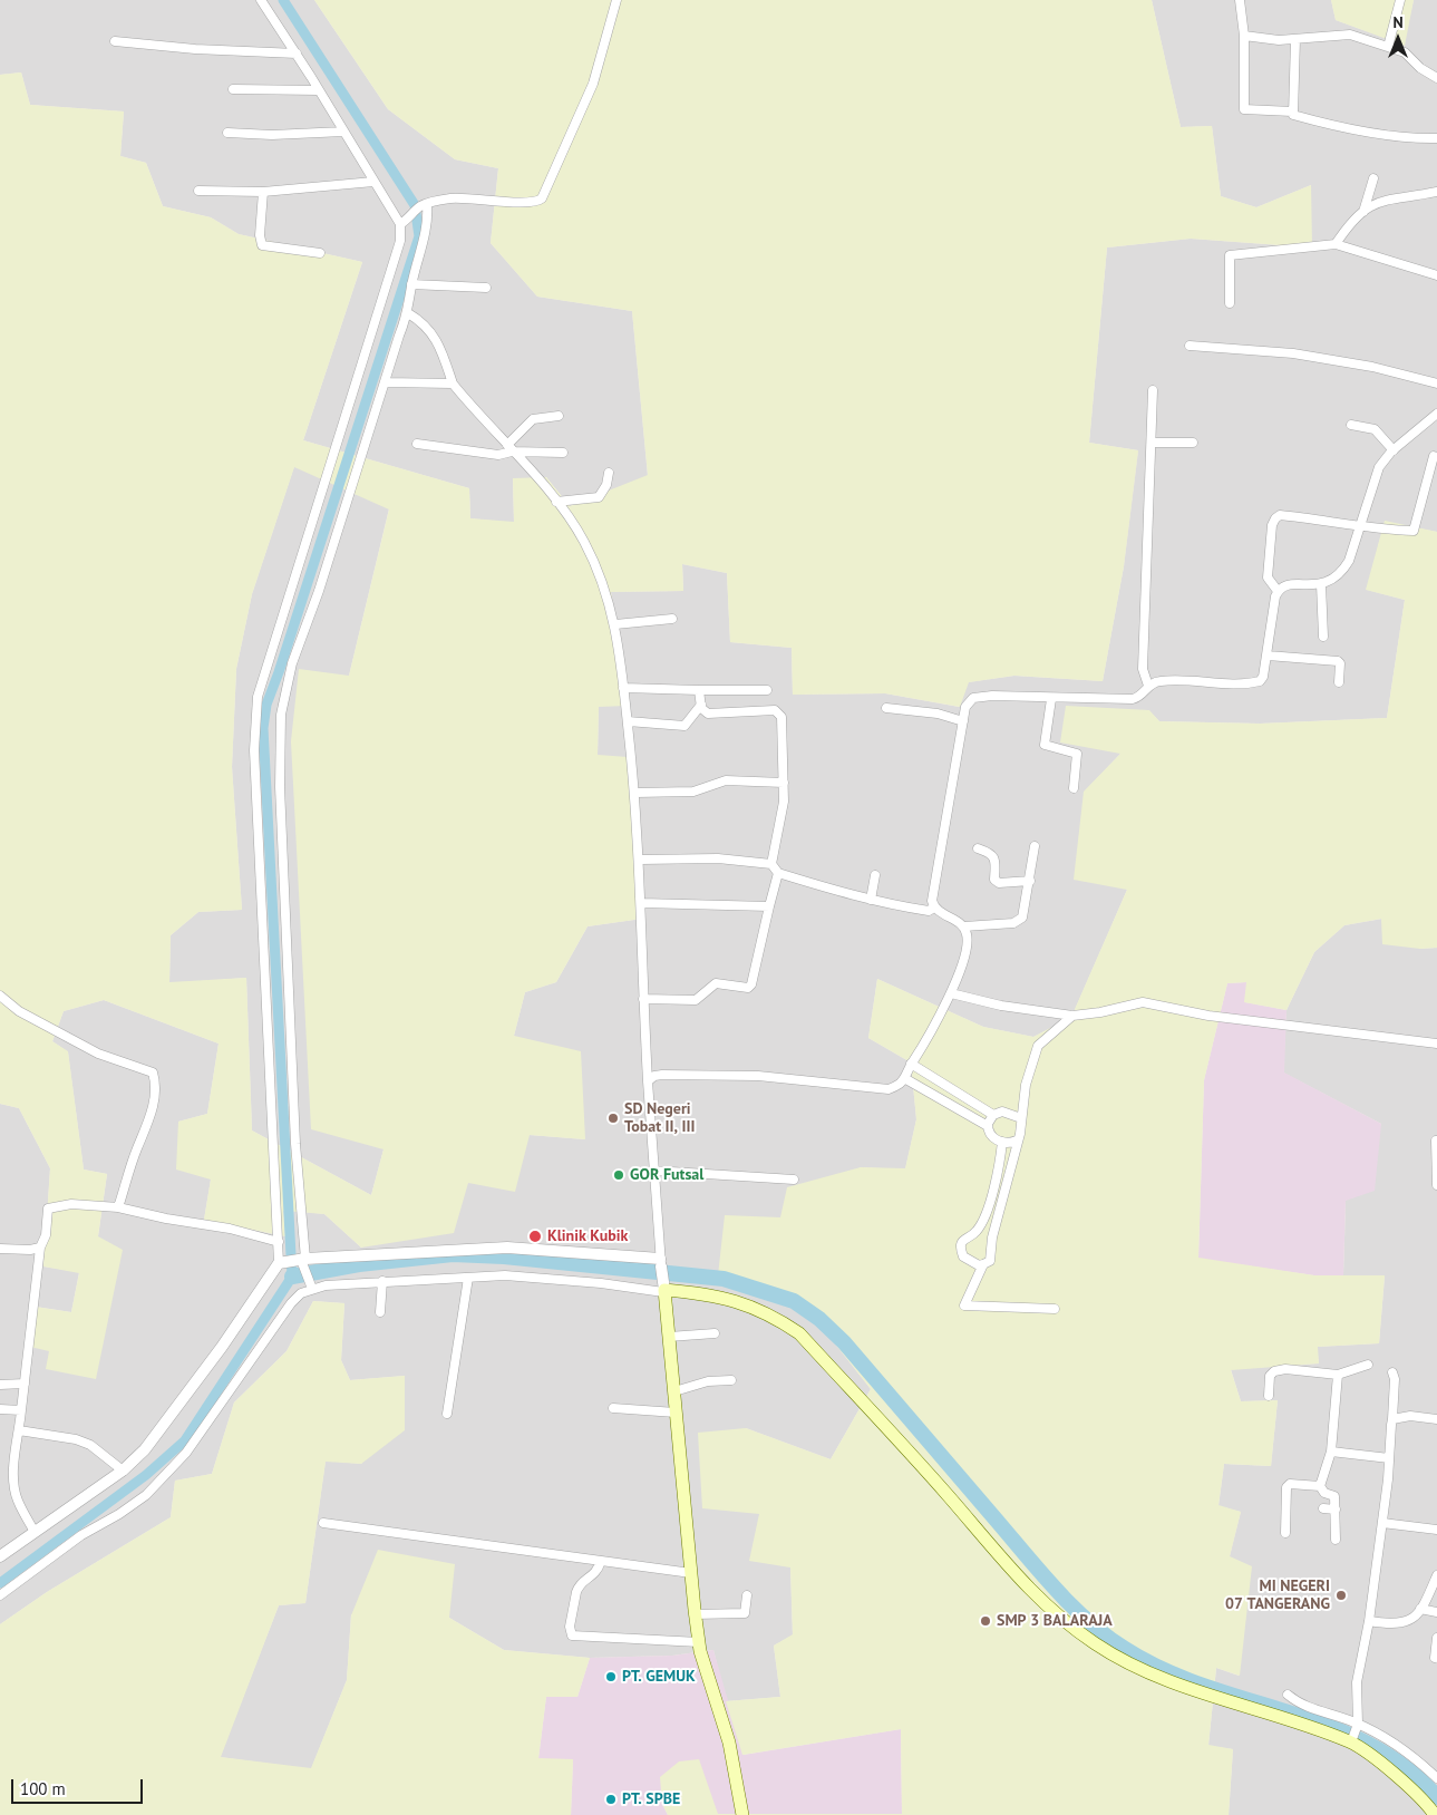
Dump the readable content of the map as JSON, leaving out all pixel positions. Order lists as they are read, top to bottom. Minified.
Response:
{"places":["SD Negeri Tobat II, III","GOR Futsal","Klinik Kubik","MI NEGERI 07 TANGERANG","SMP 3 BALARAJA","PT. GEMUK","PT. SPBE"],"scale_bar":"100 m","north":"top"}
